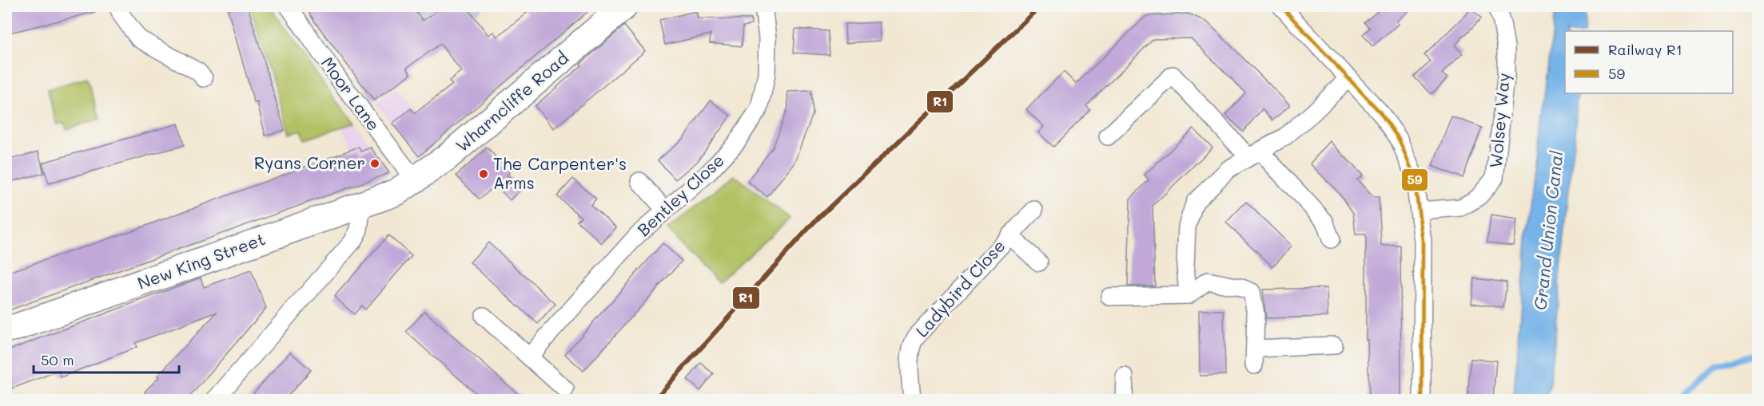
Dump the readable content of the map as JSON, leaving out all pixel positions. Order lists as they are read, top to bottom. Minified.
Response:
{"streets":{"main road":["Wharncliffe Road","New King Street"],"street":["Moor Lane","Wolsey Way","Bentley Close","Ladybird Close"]},"crossings":[["Moor Lane","Wharncliffe Road"],["Moor Lane","New King Street"],["Wharncliffe Road","New King Street"]],"water":["Grand Union Canal"],"places":["Ryans Corner","The Carpenter's Arms"],"lines":["rail line R1","transit line 59"],"legend":["Railway R1","59"],"scale_bar":"50 m"}
